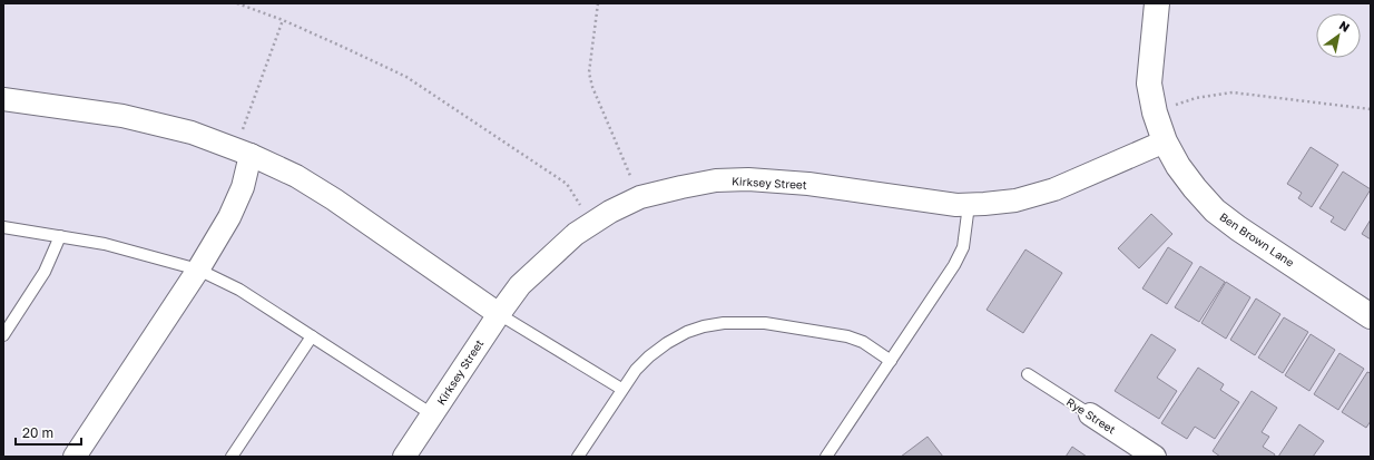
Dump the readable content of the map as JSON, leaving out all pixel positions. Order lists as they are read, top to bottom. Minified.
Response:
{"streets":{"street":["Kirksey Street","Ben Brown Lane","Rye Street"]},"crossings":[["Kirksey Street","Ben Brown Lane"]],"scale_bar":"20 m","north":"top right"}
